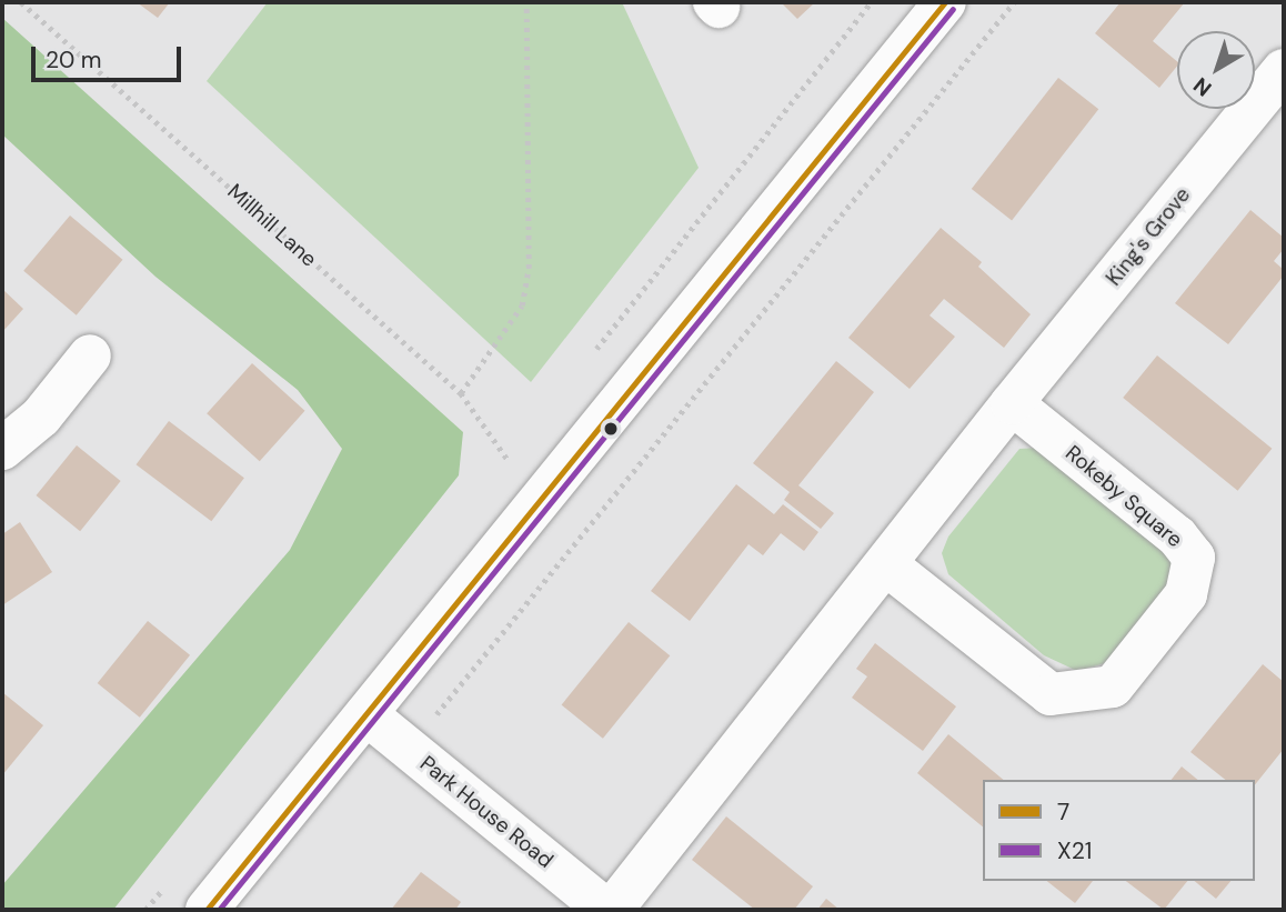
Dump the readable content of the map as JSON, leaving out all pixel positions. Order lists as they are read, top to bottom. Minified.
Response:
{"streets":{"main road":["King's Grove","Rokeby Square","Park House Road"],"path":["Millhill Lane"]},"crossings":[["King's Grove","Rokeby Square"],["King's Grove","Park House Road"]],"lines":["transit line 7","transit line X21"],"legend":["7","X21"],"scale_bar":"20 m","north":"bottom left"}
